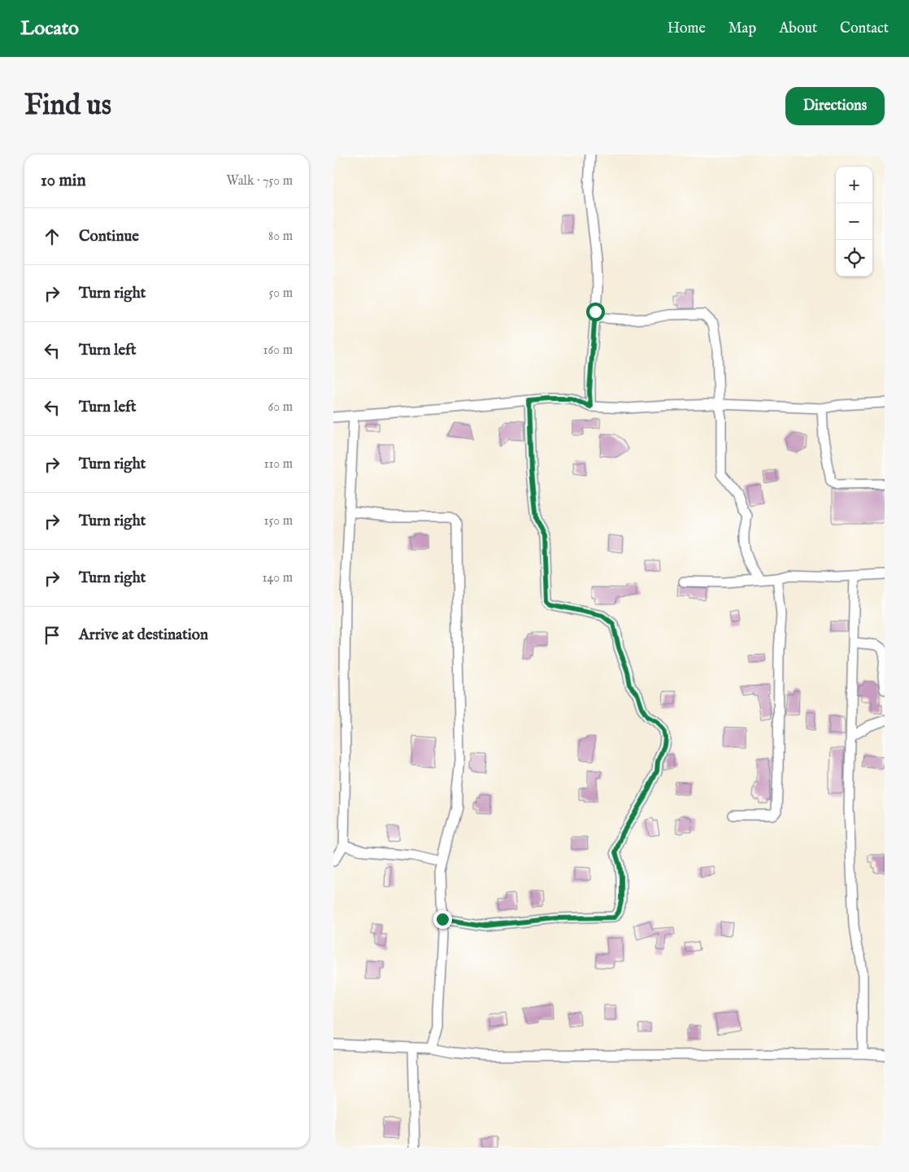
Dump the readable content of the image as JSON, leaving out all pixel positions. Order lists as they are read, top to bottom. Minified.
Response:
{"page":{"header":"Locato","nav":["Home","Map","About","Contact"],"buttons":"Directions","title":"Find us","heading":["10 min","Walk · 750 m"],"map_buttons":["+","−"],"list":[["Continue","80 m"],["Turn right","50 m"],["Turn left","160 m"],["Turn left","60 m"],["Turn right","110 m"],["Turn right","150 m"],["Turn right","140 m"],"Arrive at destination"]}}
